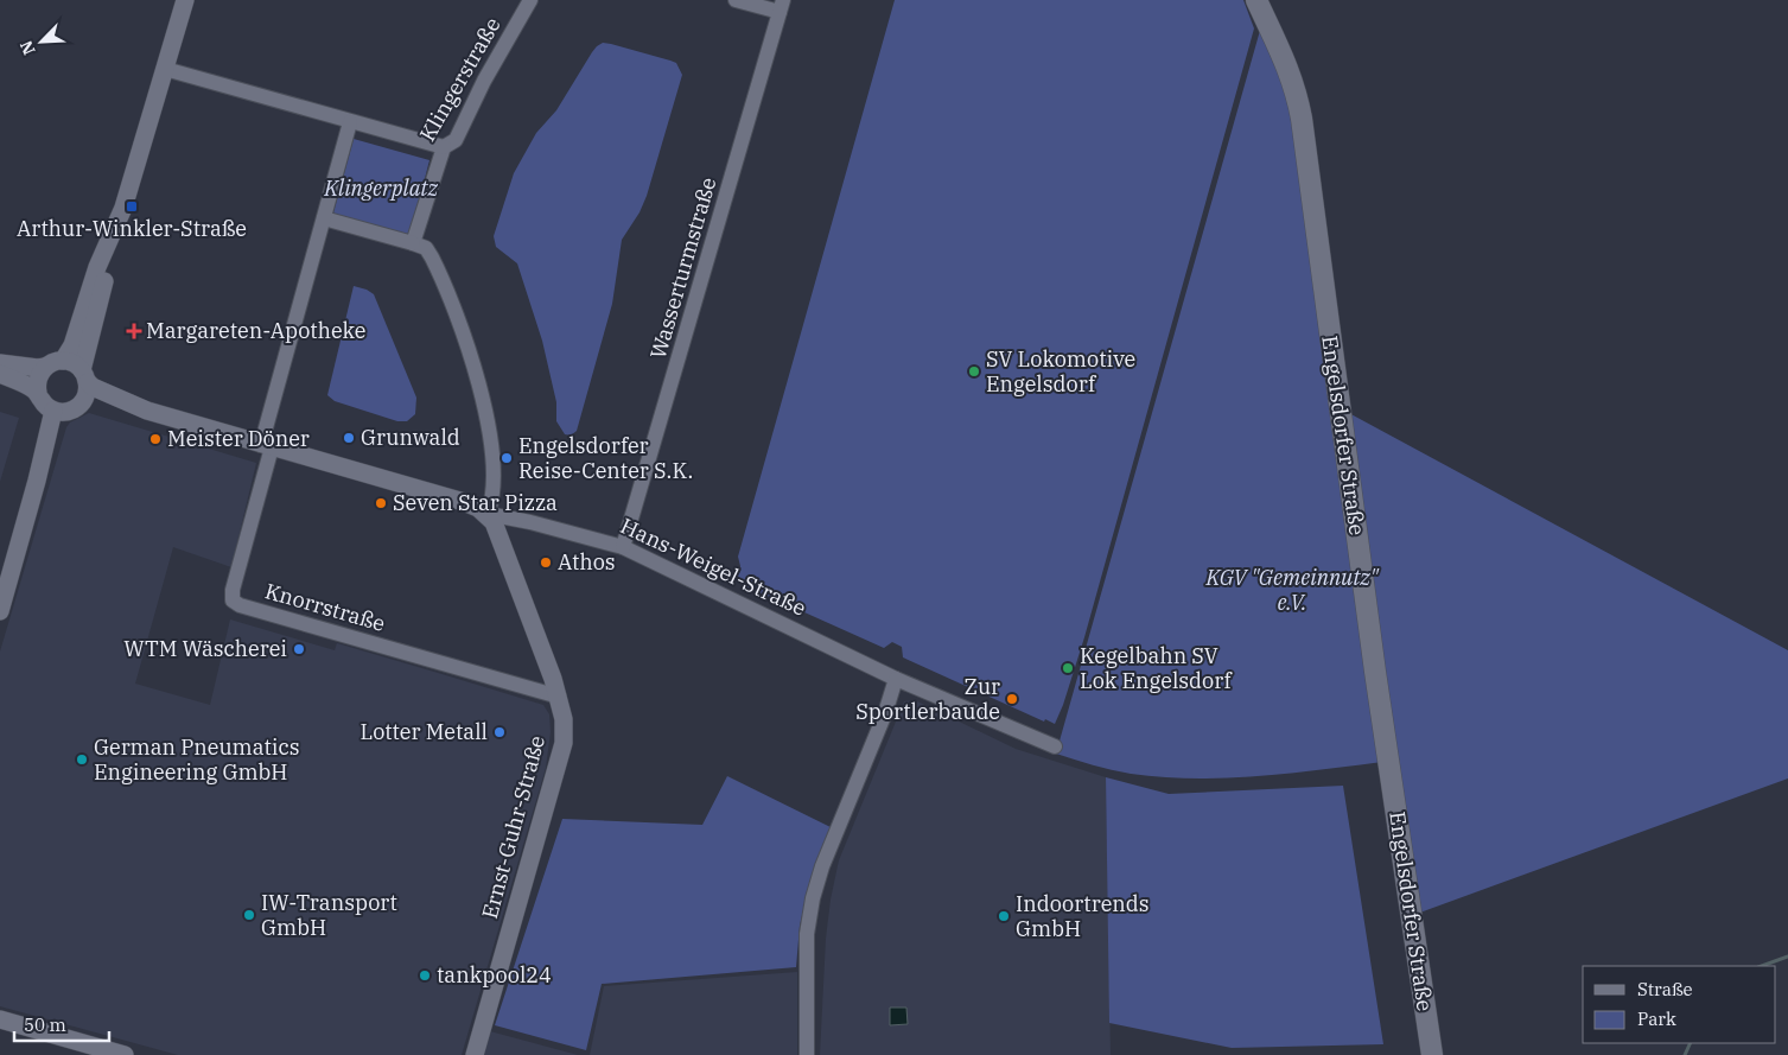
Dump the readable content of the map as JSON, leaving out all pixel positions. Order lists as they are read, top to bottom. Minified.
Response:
{"streets":{"main road":["Engelsdorfer Straße"],"street":["Klingerstraße","Wasserturmstraße","Hans-Weigel-Straße","Knorrstraße","Ernst-Guhr-Straße"]},"crossings":[["Wasserturmstraße","Hans-Weigel-Straße"],["Hans-Weigel-Straße","Knorrstraße"],["Hans-Weigel-Straße","Ernst-Guhr-Straße"],["Knorrstraße","Ernst-Guhr-Straße"]],"parks":["Klingerplatz","KGV \"Gemeinnutz\" e.V."],"places":{"transit":["Arthur-Winkler-Straße"],"health":["Margareten-Apotheke"],"other":["SV Lokomotive Engelsdorf","Grunwald","Meister Döner","Engelsdorfer Reise-Center S.K.","Seven Star Pizza","Athos","WTM Wäscherei","Kegelbahn SV Lok Engelsdorf","Zur Sportlerbaude","Lotter Metall","German Pneumatics Engineering GmbH","IW-Transport GmbH","Indoortrends GmbH","tankpool24"]},"legend":["Straße","Park"],"scale_bar":"50 m","north":"bottom left"}
